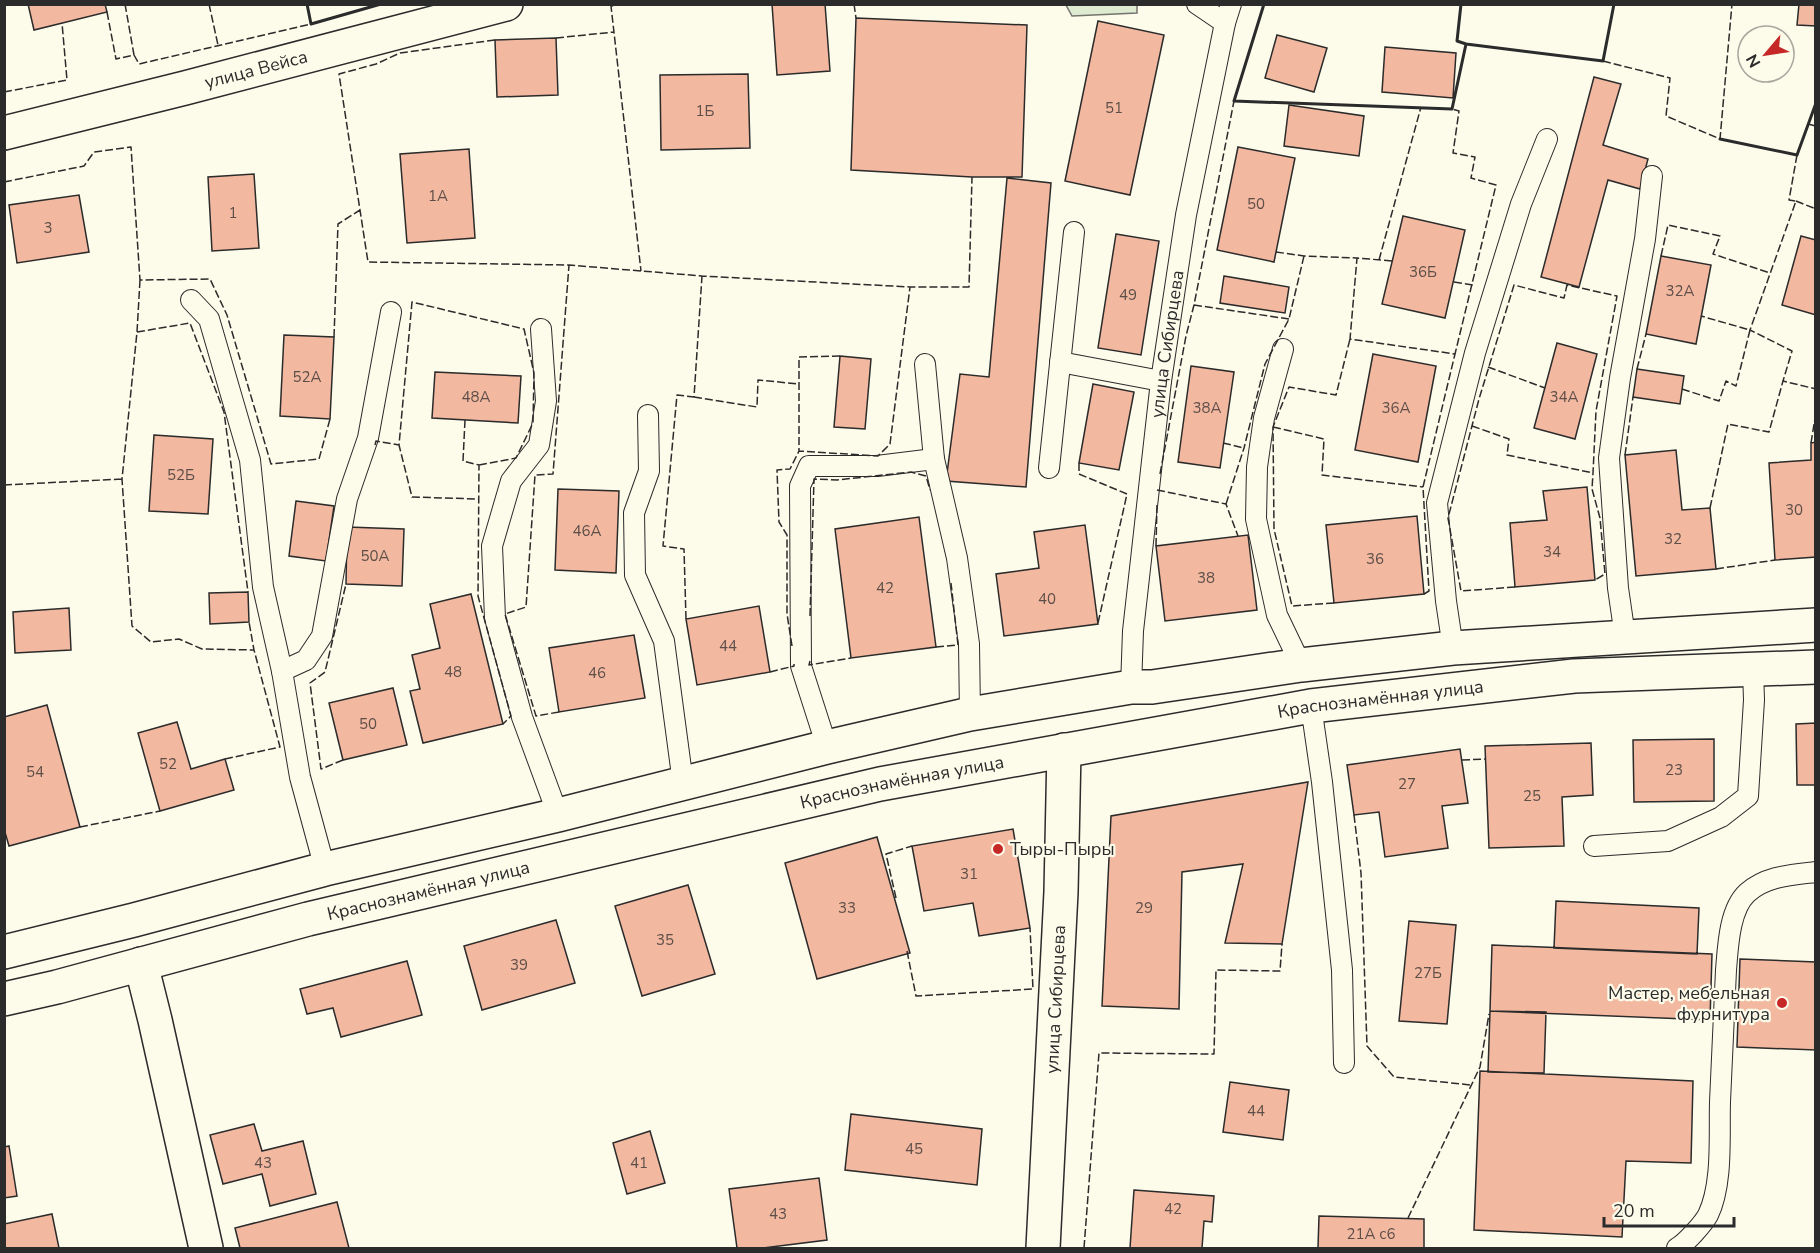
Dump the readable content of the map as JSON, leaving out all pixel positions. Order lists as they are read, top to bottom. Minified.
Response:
{"streets":{"main road":["улица Вейса","улица Сибирцева","Краснознамённая улица"]},"crossings":[["улица Сибирцева","Краснознамённая улица"]],"places":["Тыры-Пыры","Мастер, мебельная фурнитура"],"house_numbers":["51","1Б","1А","50","1","3","36Б","32А","49","52А","48А","34А","38А","36А","52Б","30","46А","32","34","50А","36","38","42","40","44","48","46","50","52","23","54","27","25","31","33","29","35","39","27Б","44","45","43","41","42","43","21А с6"],"scale_bar":"20 m","north":"bottom left"}
